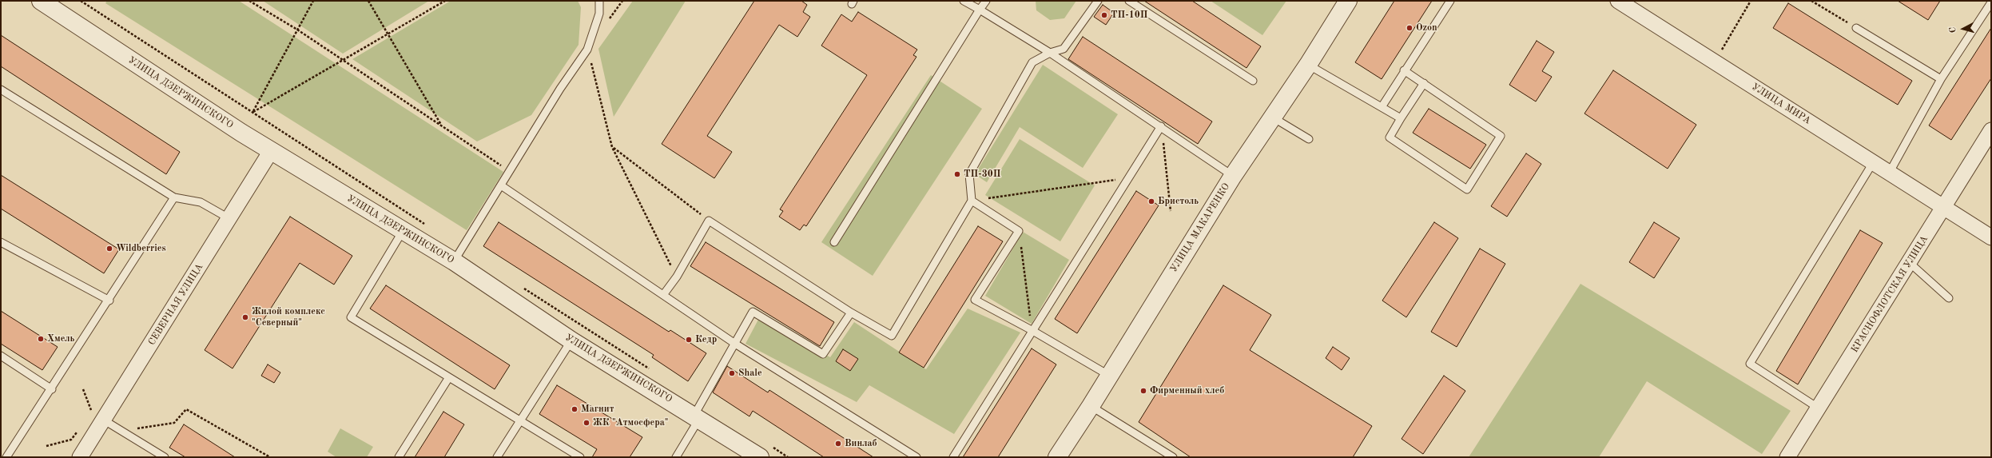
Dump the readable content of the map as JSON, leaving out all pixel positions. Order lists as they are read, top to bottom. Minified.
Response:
{"streets":{"street":["УЛИЦА ДЗЕРЖИНСКОГО","УЛИЦА МИРА","УЛИЦА МАКАРЕНКО","КРАСНОФЛОТСКАЯ УЛИЦА","СЕВЕРНАЯ УЛИЦА"]},"crossings":[["УЛИЦА ДЗЕРЖИНСКОГО","СЕВЕРНАЯ УЛИЦА"],["УЛИЦА МИРА","КРАСНОФЛОТСКАЯ УЛИЦА"]],"places":["ТП-10П","Ozon","ТП-30П","Бристоль","Wildberries","Жилой комплекс \"Северный\"","Хмель","Кедр","Shale","Фирменный хлеб","Магнит","ЖК \"Атмосфера\"","Винлаб"],"north":"left"}
